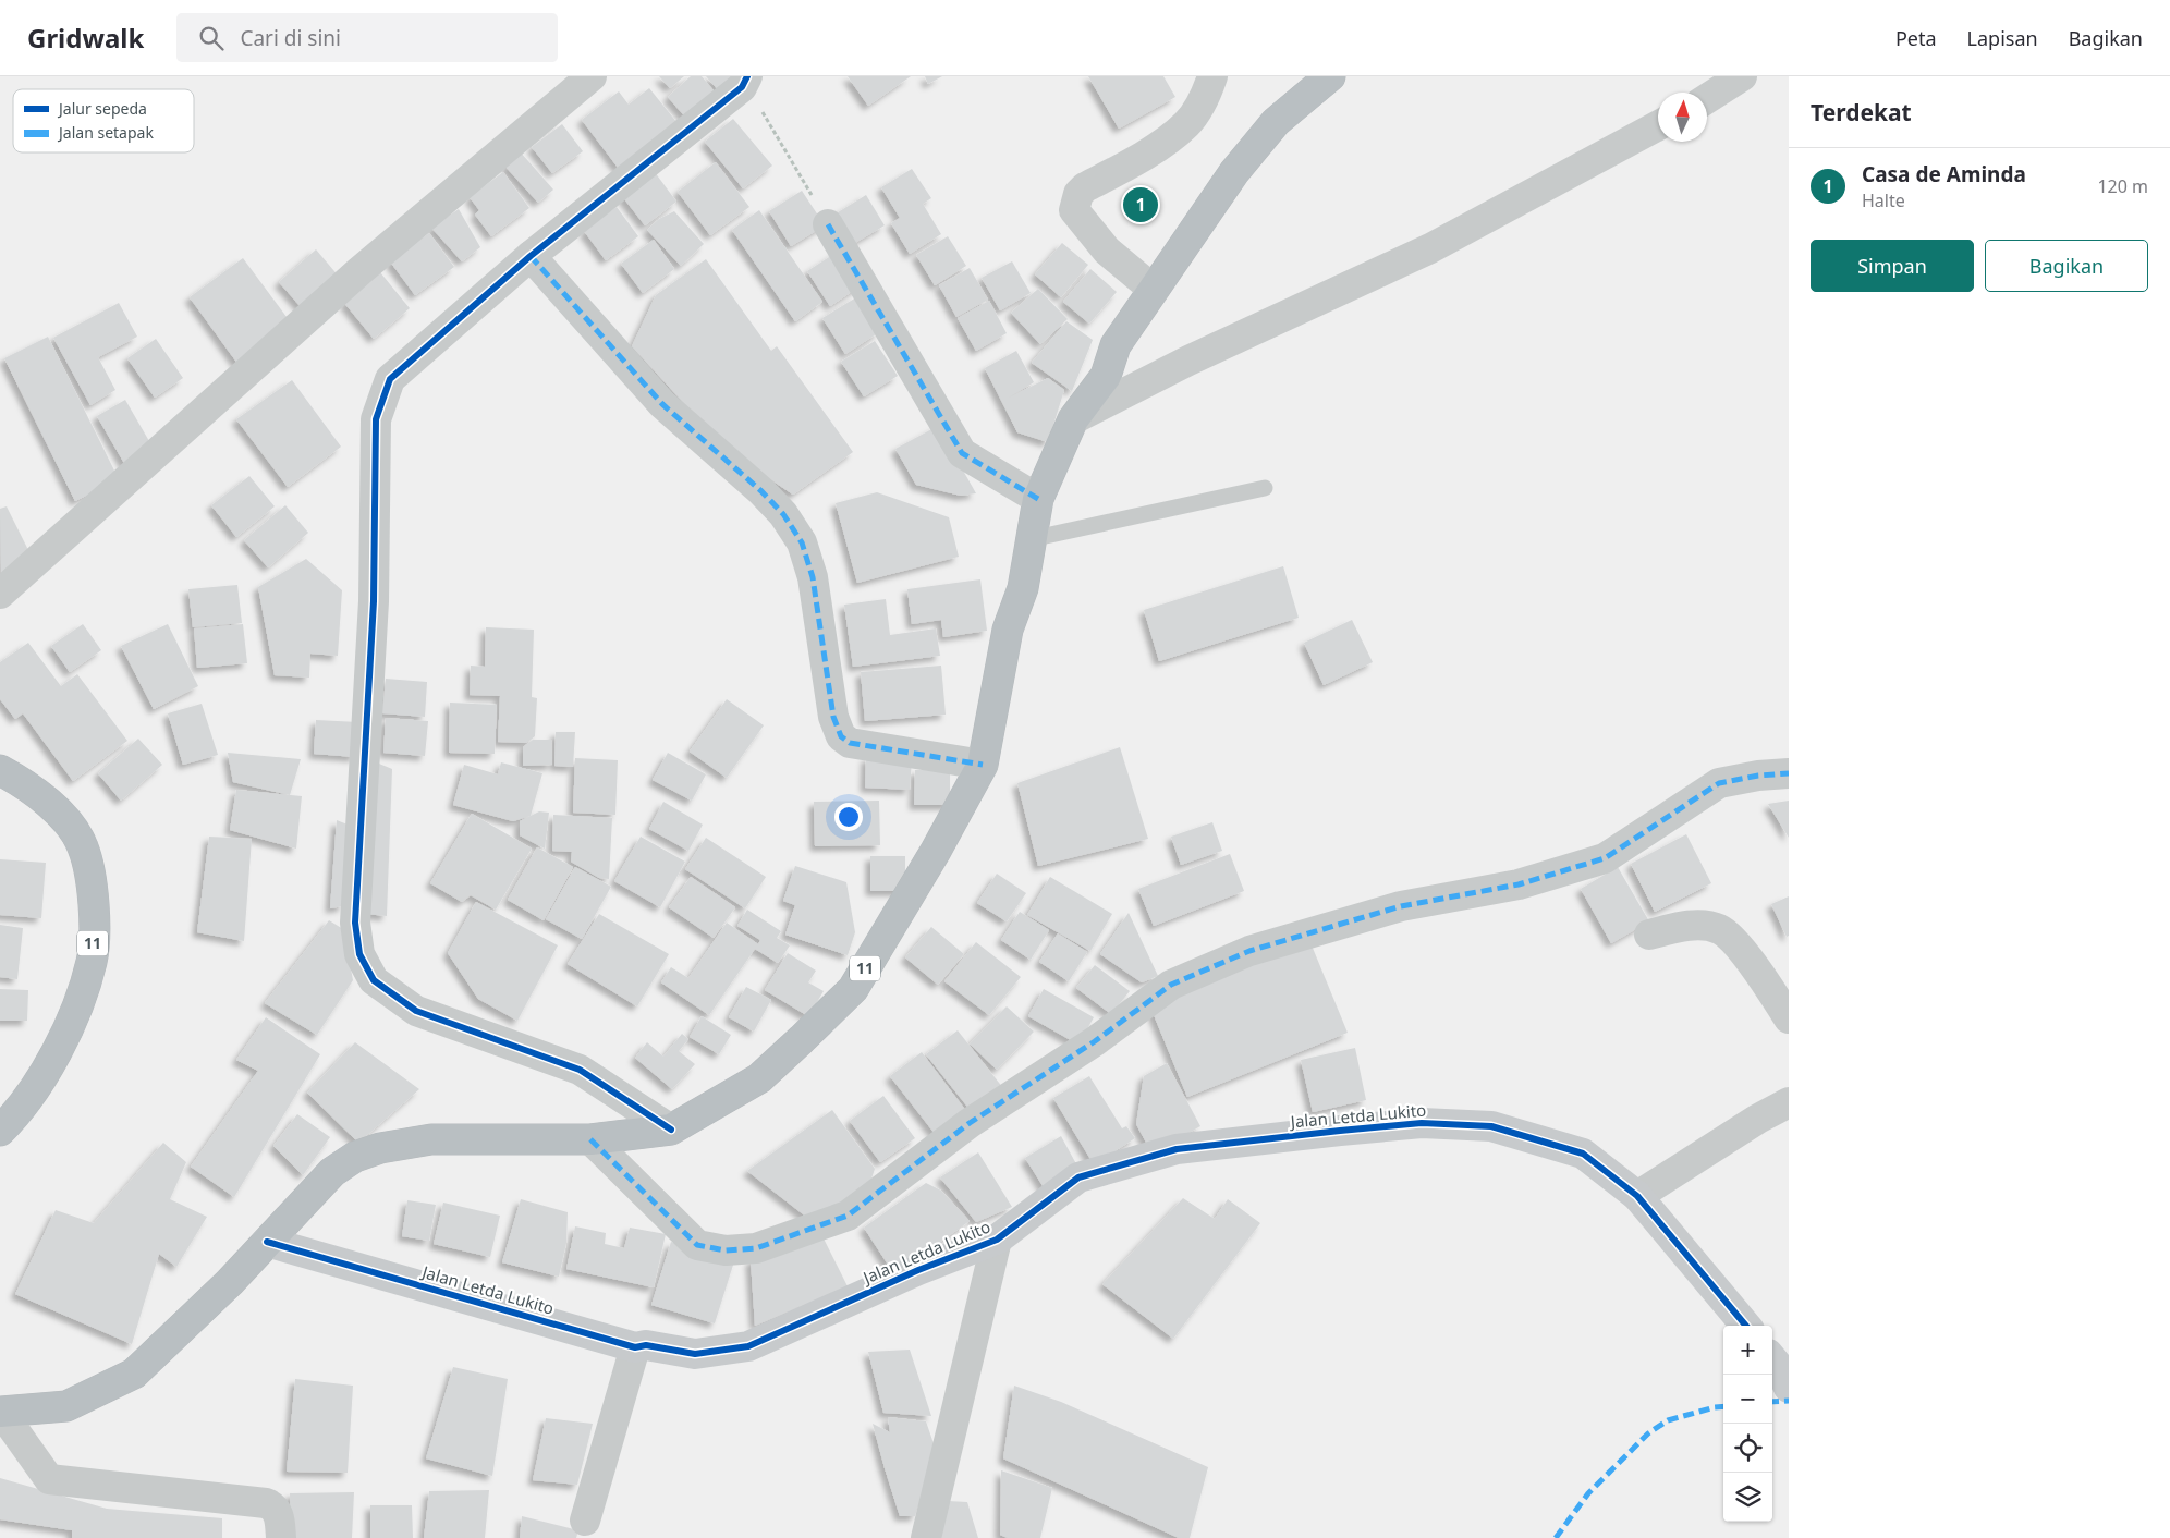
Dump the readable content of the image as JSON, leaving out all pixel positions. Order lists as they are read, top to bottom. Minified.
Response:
{"streets":{"highway":["11"],"street":["Jalan Letda Lukito"]},"crossings":[["11","Jalan Letda Lukito"]],"legend":["Jalur sepeda","Jalan setapak"],"north":"top","page":{"header":"Gridwalk","search":"Cari di sini","nav":["Peta","Lapisan","Bagikan"],"heading":"Terdekat","list":[{"mark":"1","name":"Casa de Aminda","note":"Halte","value":"120 m"}],"pins":"1","buttons":["Simpan","Bagikan"],"map_buttons":["+","−"]}}
